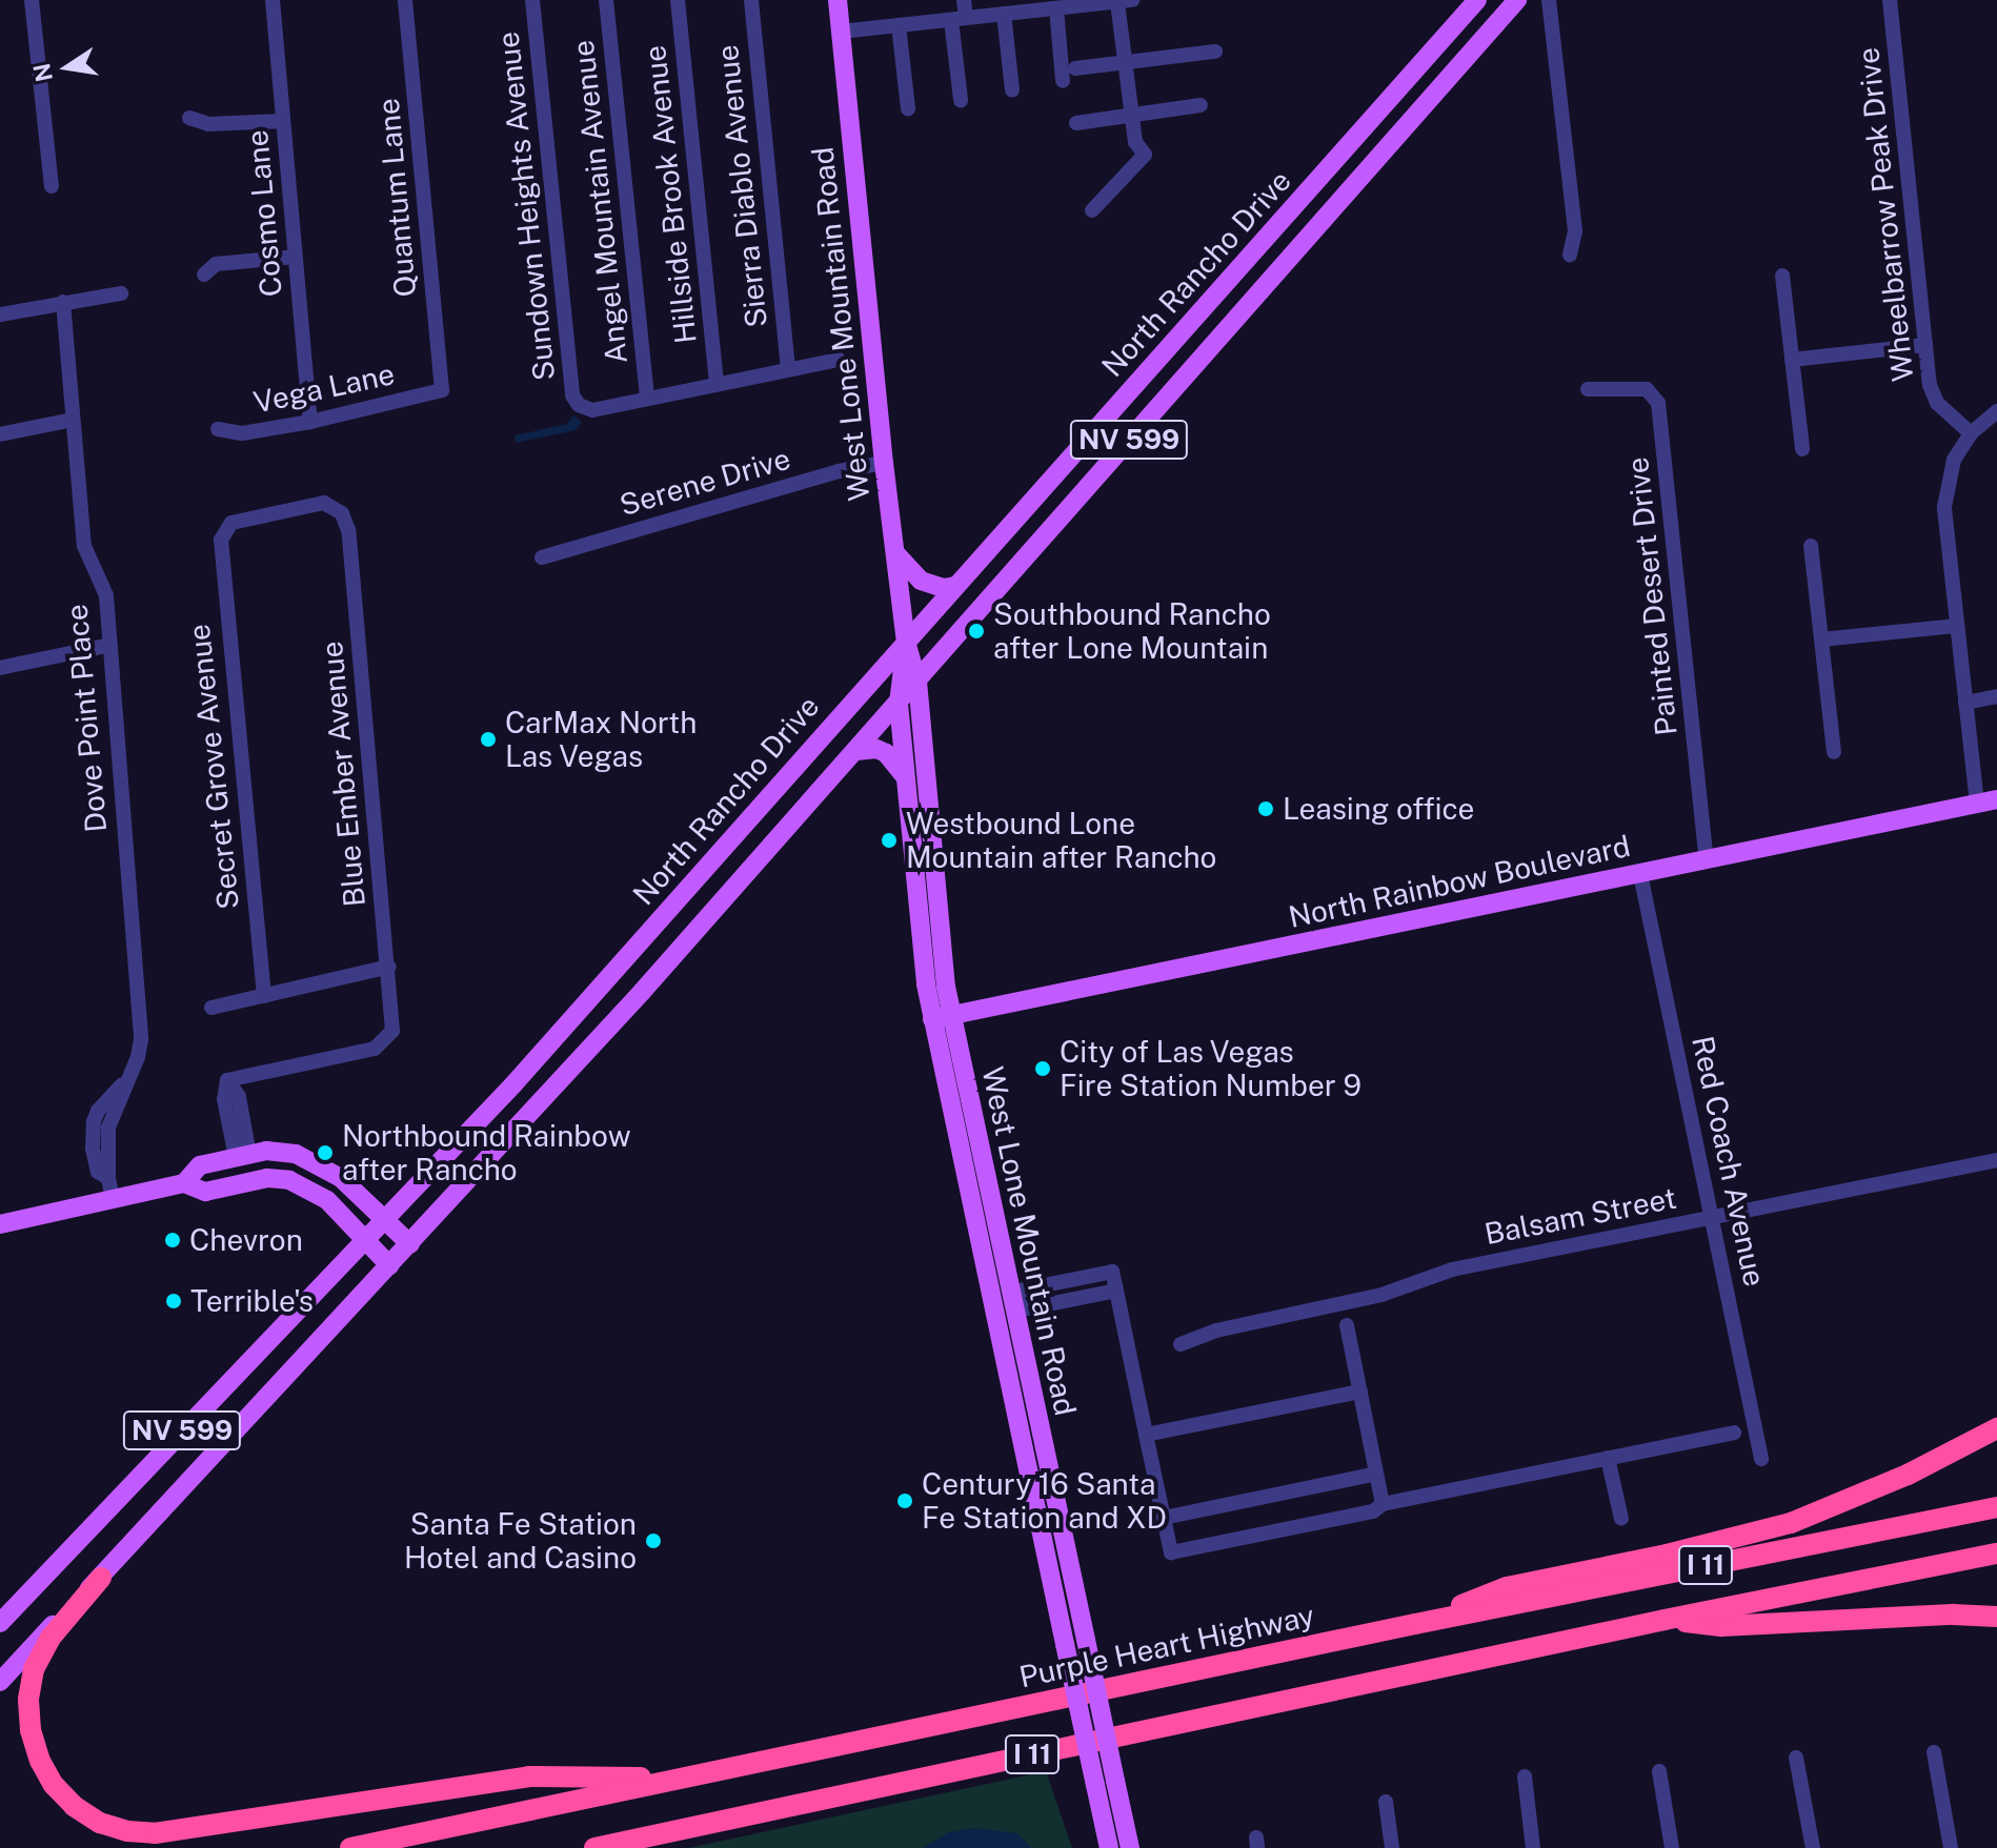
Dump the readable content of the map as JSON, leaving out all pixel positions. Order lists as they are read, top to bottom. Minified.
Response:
{"streets":{"highway":["I 11","Purple Heart Highway"],"main road":["North Rancho Drive","West Lone Mountain Road","NV 599","North Rainbow Boulevard"],"street":["Sierra Diablo Avenue","Hillside Brook Avenue","Quantum Lane","Angel Mountain Avenue","Sundown Heights Avenue","Cosmo Lane","Wheelbarrow Peak Drive","Vega Lane","Serene Drive","Painted Desert Drive","Dove Point Place","Secret Grove Avenue","Blue Ember Avenue","Red Coach Avenue","Balsam Street"]},"crossings":[["Quantum Lane","Vega Lane"],["Angel Mountain Avenue","Sundown Heights Avenue"],["Cosmo Lane","Vega Lane"],["North Rancho Drive","West Lone Mountain Road"],["West Lone Mountain Road","Serene Drive"],["West Lone Mountain Road","North Rainbow Boulevard"],["Painted Desert Drive","North Rainbow Boulevard"],["Secret Grove Avenue","Blue Ember Avenue"],["North Rainbow Boulevard","Red Coach Avenue"],["Red Coach Avenue","Balsam Street"]],"places":["Southbound Rancho after Lone Mountain","CarMax North Las Vegas","Leasing office","Westbound Lone Mountain after Rancho","City of Las Vegas Fire Station Number 9","Northbound Rainbow after Rancho","Chevron","Terrible's","Century 16 Santa Fe Station and XD","Santa Fe Station Hotel and Casino"],"north":"left"}
